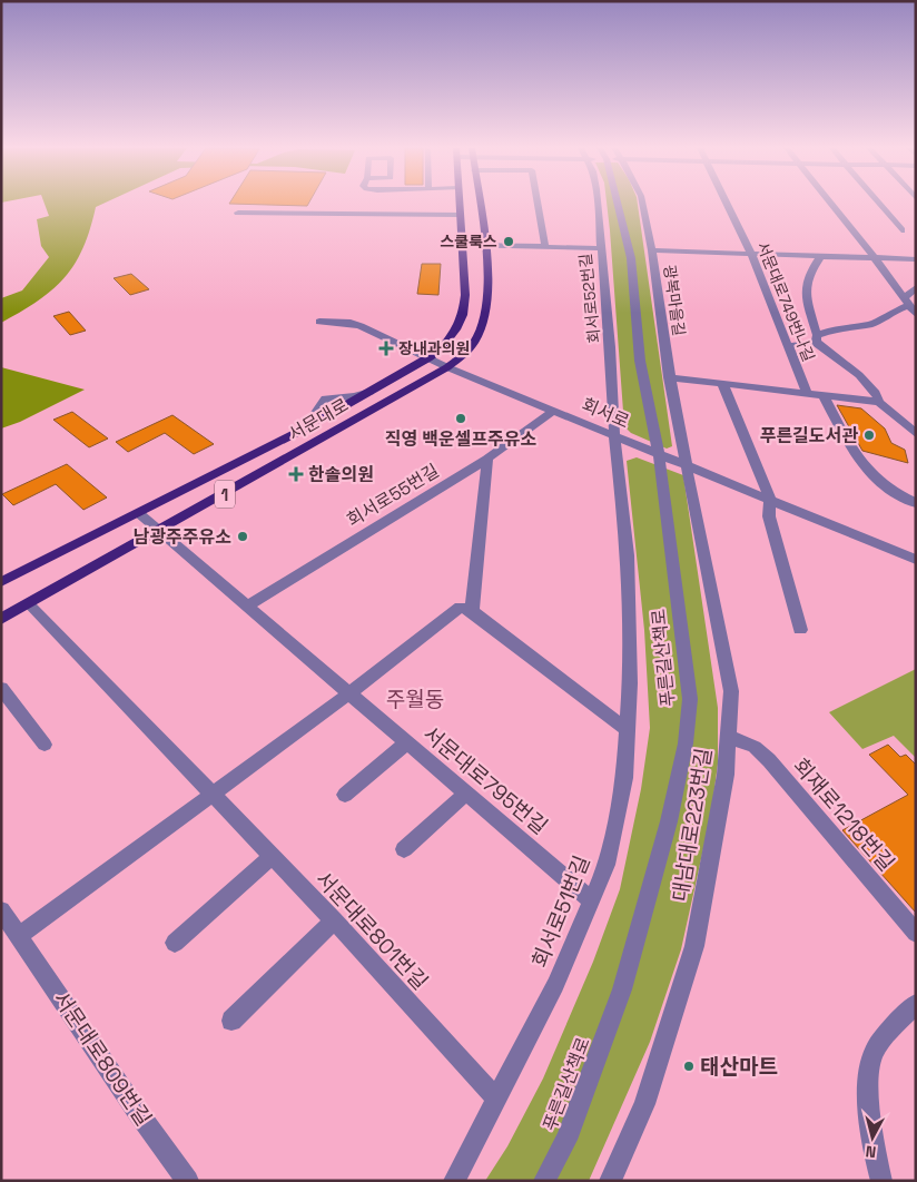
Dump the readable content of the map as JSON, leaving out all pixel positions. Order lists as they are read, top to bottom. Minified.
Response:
{"streets":{"main road":["서문대로","1"],"street":["회서로52번길","광복마을길","서문대로749번나길","회서로","회서로55번길","푸른길산책로","서문대로795번길","회재로1218번길","대남대로223번길","회서로51번길","서문대로801번길","서문대로809번길"]},"crossings":[["회서로52번길","회서로"],["회서로52번길","회서로51번길"],["광복마을길","회서로"],["광복마을길","대남대로223번길"],["회서로","서문대로"],["회서로","회서로55번길"],["회서로","푸른길산책로"],["회서로","대남대로223번길"],["회서로","회서로51번길"],["서문대로","서문대로795번길"],["서문대로","서문대로801번길"],["회서로55번길","서문대로795번길"],["서문대로795번길","회서로51번길"],["회재로1218번길","대남대로223번길"],["회서로51번길","서문대로801번길"]],"districts":["주월동"],"places":{"other":["스쿨룩스","직영 백운셀프주유소","푸른길도서관","남광주주유소","태산마트"],"health":["장내과의원","한솔의원"]},"north":"bottom"}
